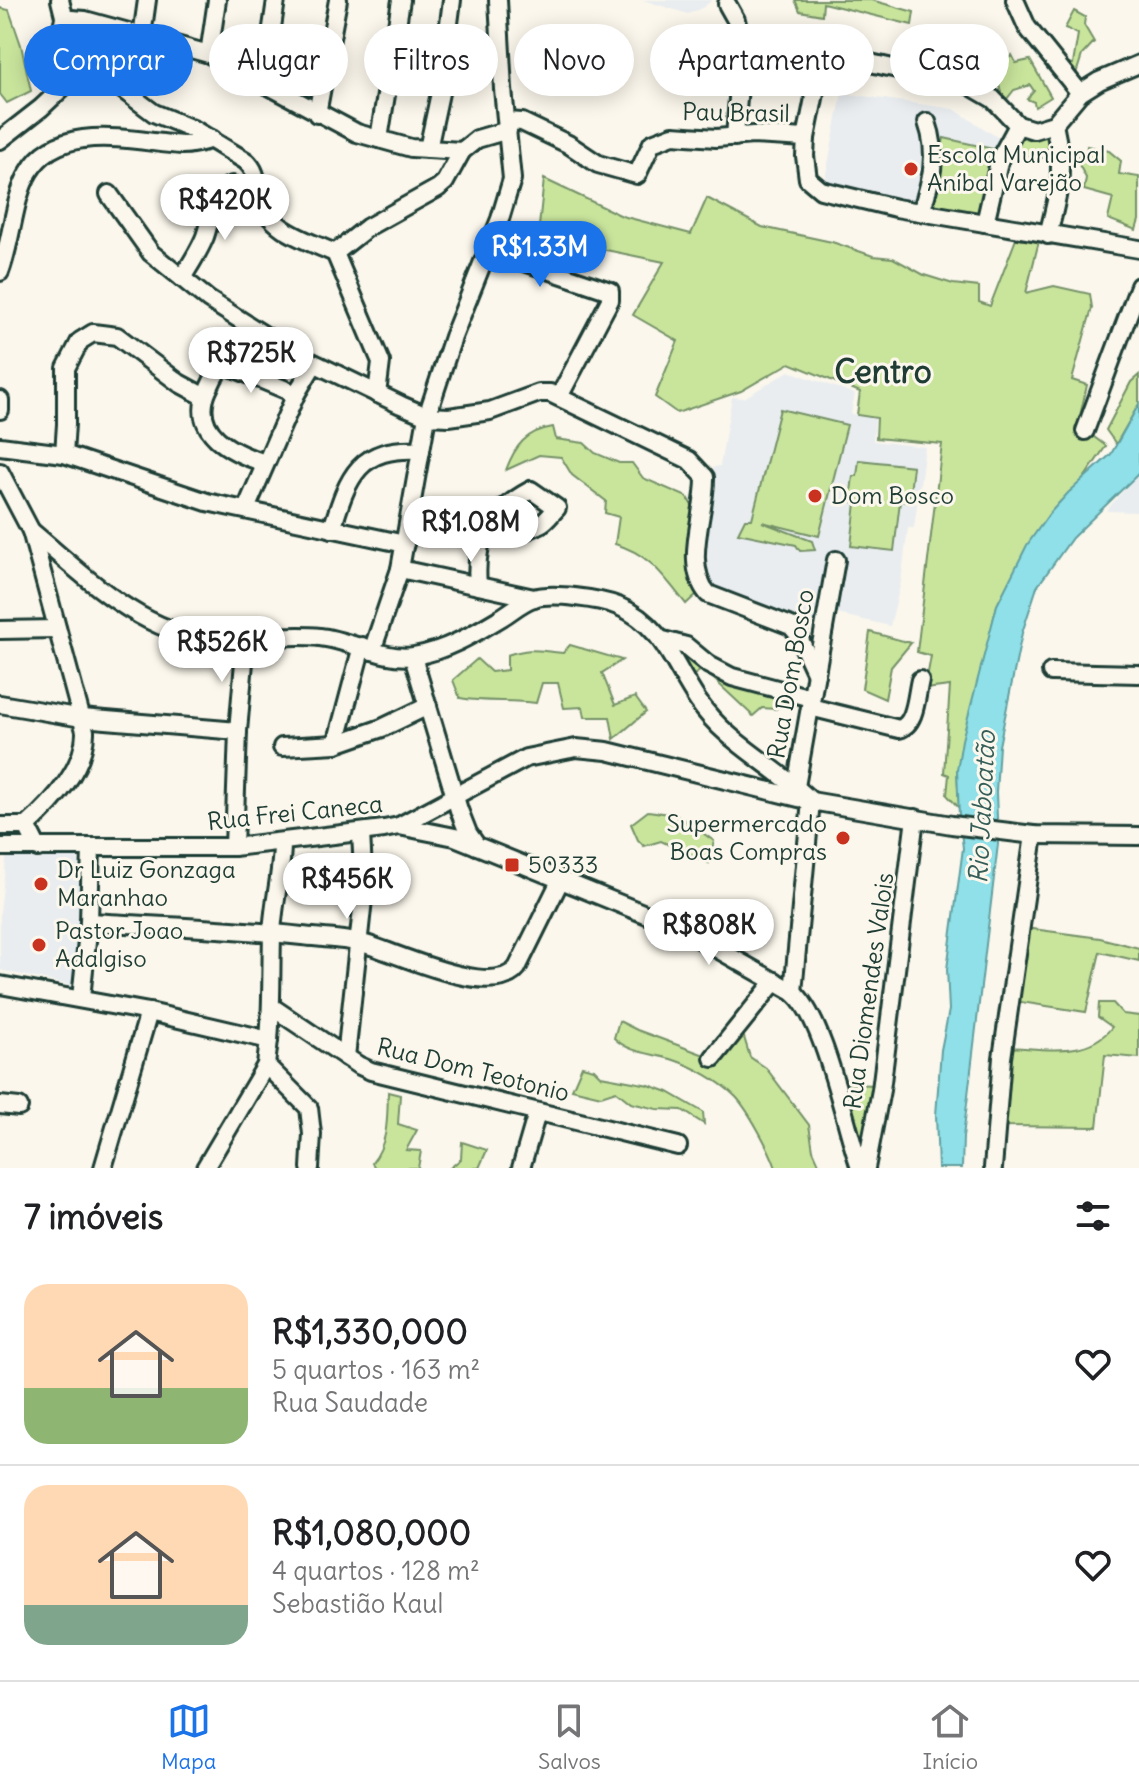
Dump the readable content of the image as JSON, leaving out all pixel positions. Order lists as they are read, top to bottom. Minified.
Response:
{"streets":{"street":["Pau Brasil","Rua Dom Bosco","Rua Frei Caneca","Rua Diomendes Valois","Rua Dom Teotonio"]},"crossings":[["Rua Dom Bosco","Rua Frei Caneca"],["Rua Frei Caneca","Rua Diomendes Valois"]],"districts":["Centro"],"water":["Rio Jaboatão"],"places":{"other":["Escola Municipal Aníbal Varejão","Dom Bosco","Supermercado Boas Compras","Dr Luiz Gonzaga Maranhao","Pastor Joao Adalgiso"],"transit":["50333"]},"page":{"chip":["Comprar","Alugar","Filtros","Novo","Apartamento","Casa"],"price":["R$420K","R$1.33M","R$725K","R$1.08M","R$526K","R$456K","R$808K"],"heading":"7 imóveis","list":[{"name":"R$1,330,000","note":"5 quartos · 163 m² · Rua Saudade"},{"name":"R$1,080,000","note":"4 quartos · 128 m² · Sebastião Kaul"}],"tabs":["Mapa","Salvos","Início"]}}
